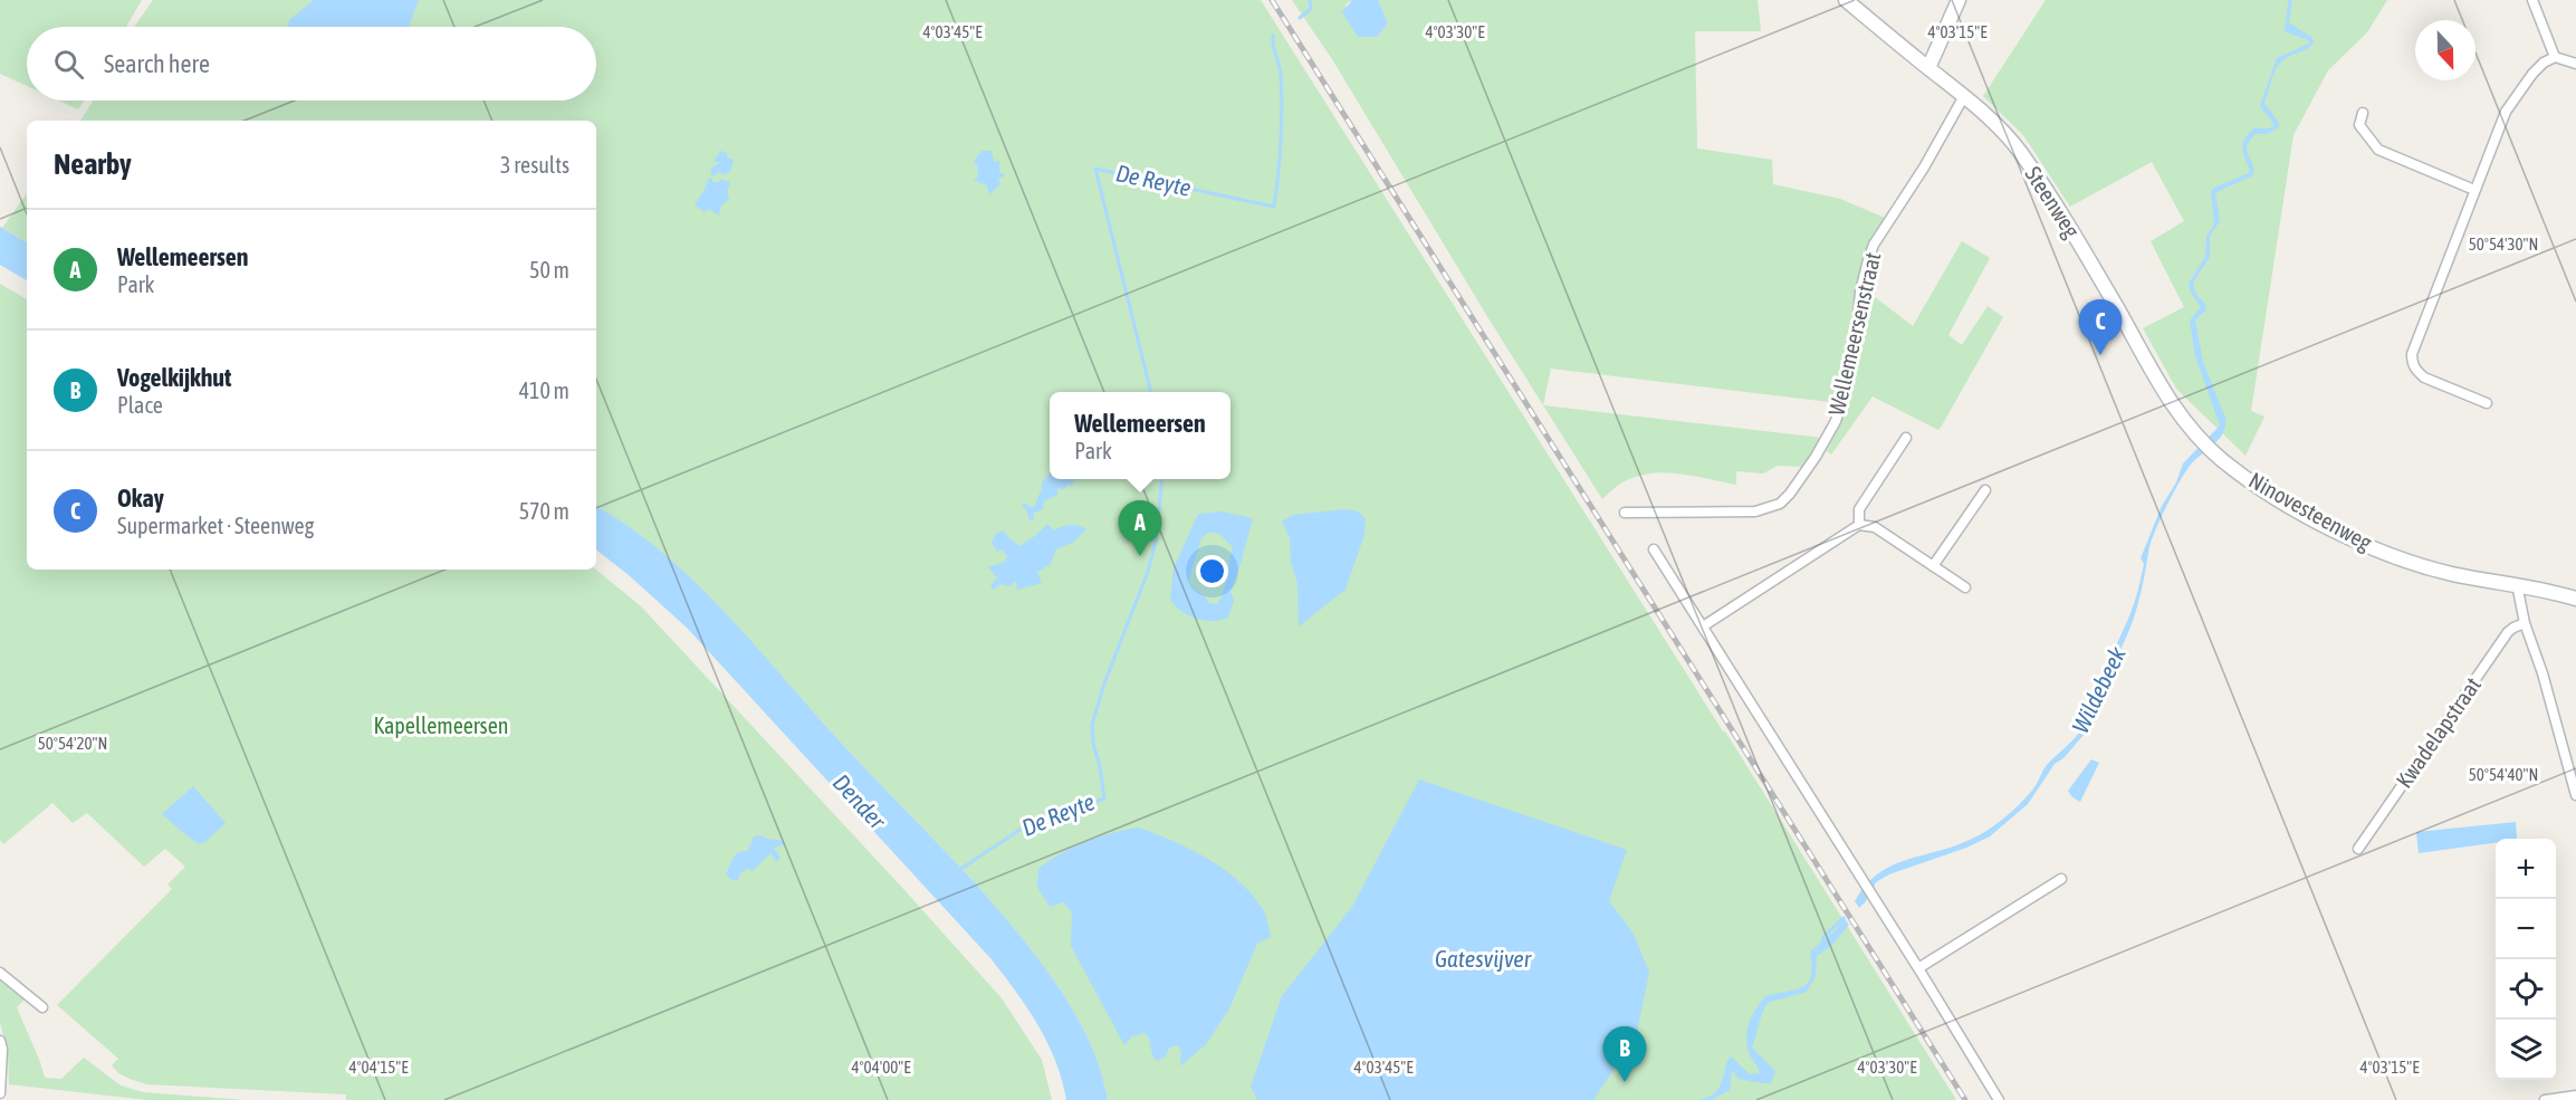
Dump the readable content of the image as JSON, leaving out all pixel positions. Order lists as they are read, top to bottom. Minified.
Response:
{"streets":{"main road":["Steenweg","Ninovesteenweg"],"street":["Wellemeersenstraat","Kwadelapstraat"]},"crossings":[["Steenweg","Wellemeersenstraat"],["Steenweg","Ninovesteenweg"]],"water":["De Reyte","Wildebeek","Dender","Gatesvijver"],"parks":["Kapellemeersen"],"north":"bottom","page":{"search":"Search here","heading":["Nearby","3 results"],"list":[{"mark":"A","name":"Wellemeersen","note":"Park","value":"50 m"},{"mark":"B","name":"Vogelkijkhut","note":"Place","value":"410 m"},{"mark":"C","name":"Okay","note":"Supermarket · Steenweg","value":"570 m"}],"pins":["C","A","B"],"popup":["Wellemeersen","Park"],"map_buttons":["+","−"]},"coordinates":["4°03'45\"E","4°03'30\"E","4°03'15\"E","50°54'30\"N","50°54'20\"N","50°54'40\"N","4°04'15\"E","4°04'00\"E"]}
